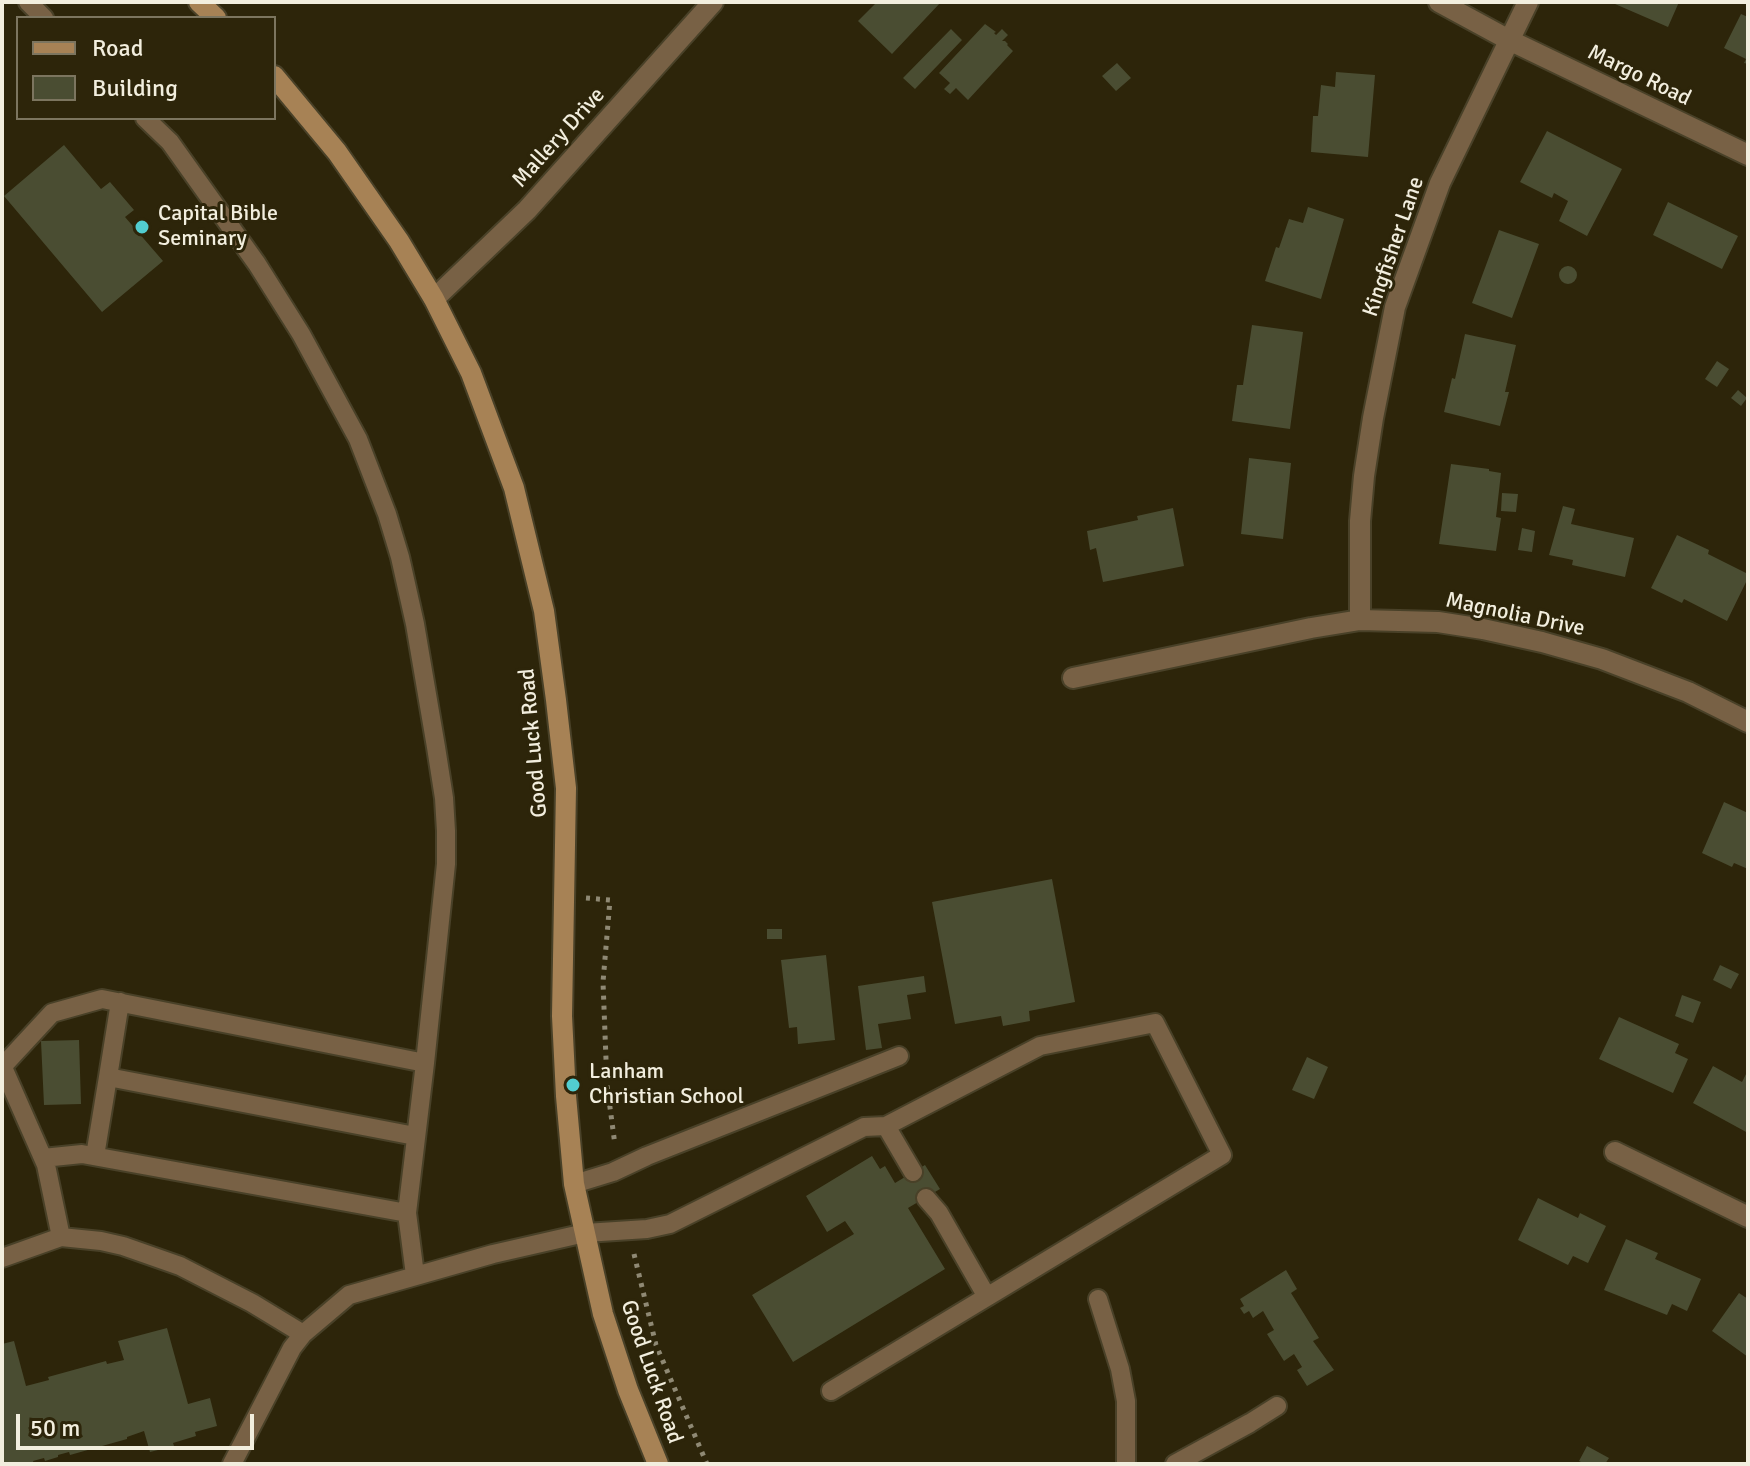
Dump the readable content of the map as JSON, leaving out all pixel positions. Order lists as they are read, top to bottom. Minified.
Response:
{"streets":{"main road":["Good Luck Road"],"street":["Margo Road","Mallery Drive","Kingfisher Lane","Magnolia Drive"]},"crossings":[["Margo Road","Kingfisher Lane"],["Mallery Drive","Good Luck Road"],["Kingfisher Lane","Magnolia Drive"]],"places":["Capital Bible Seminary","Lanham Christian School"],"legend":["Road","Building"],"scale_bar":"50 m"}
